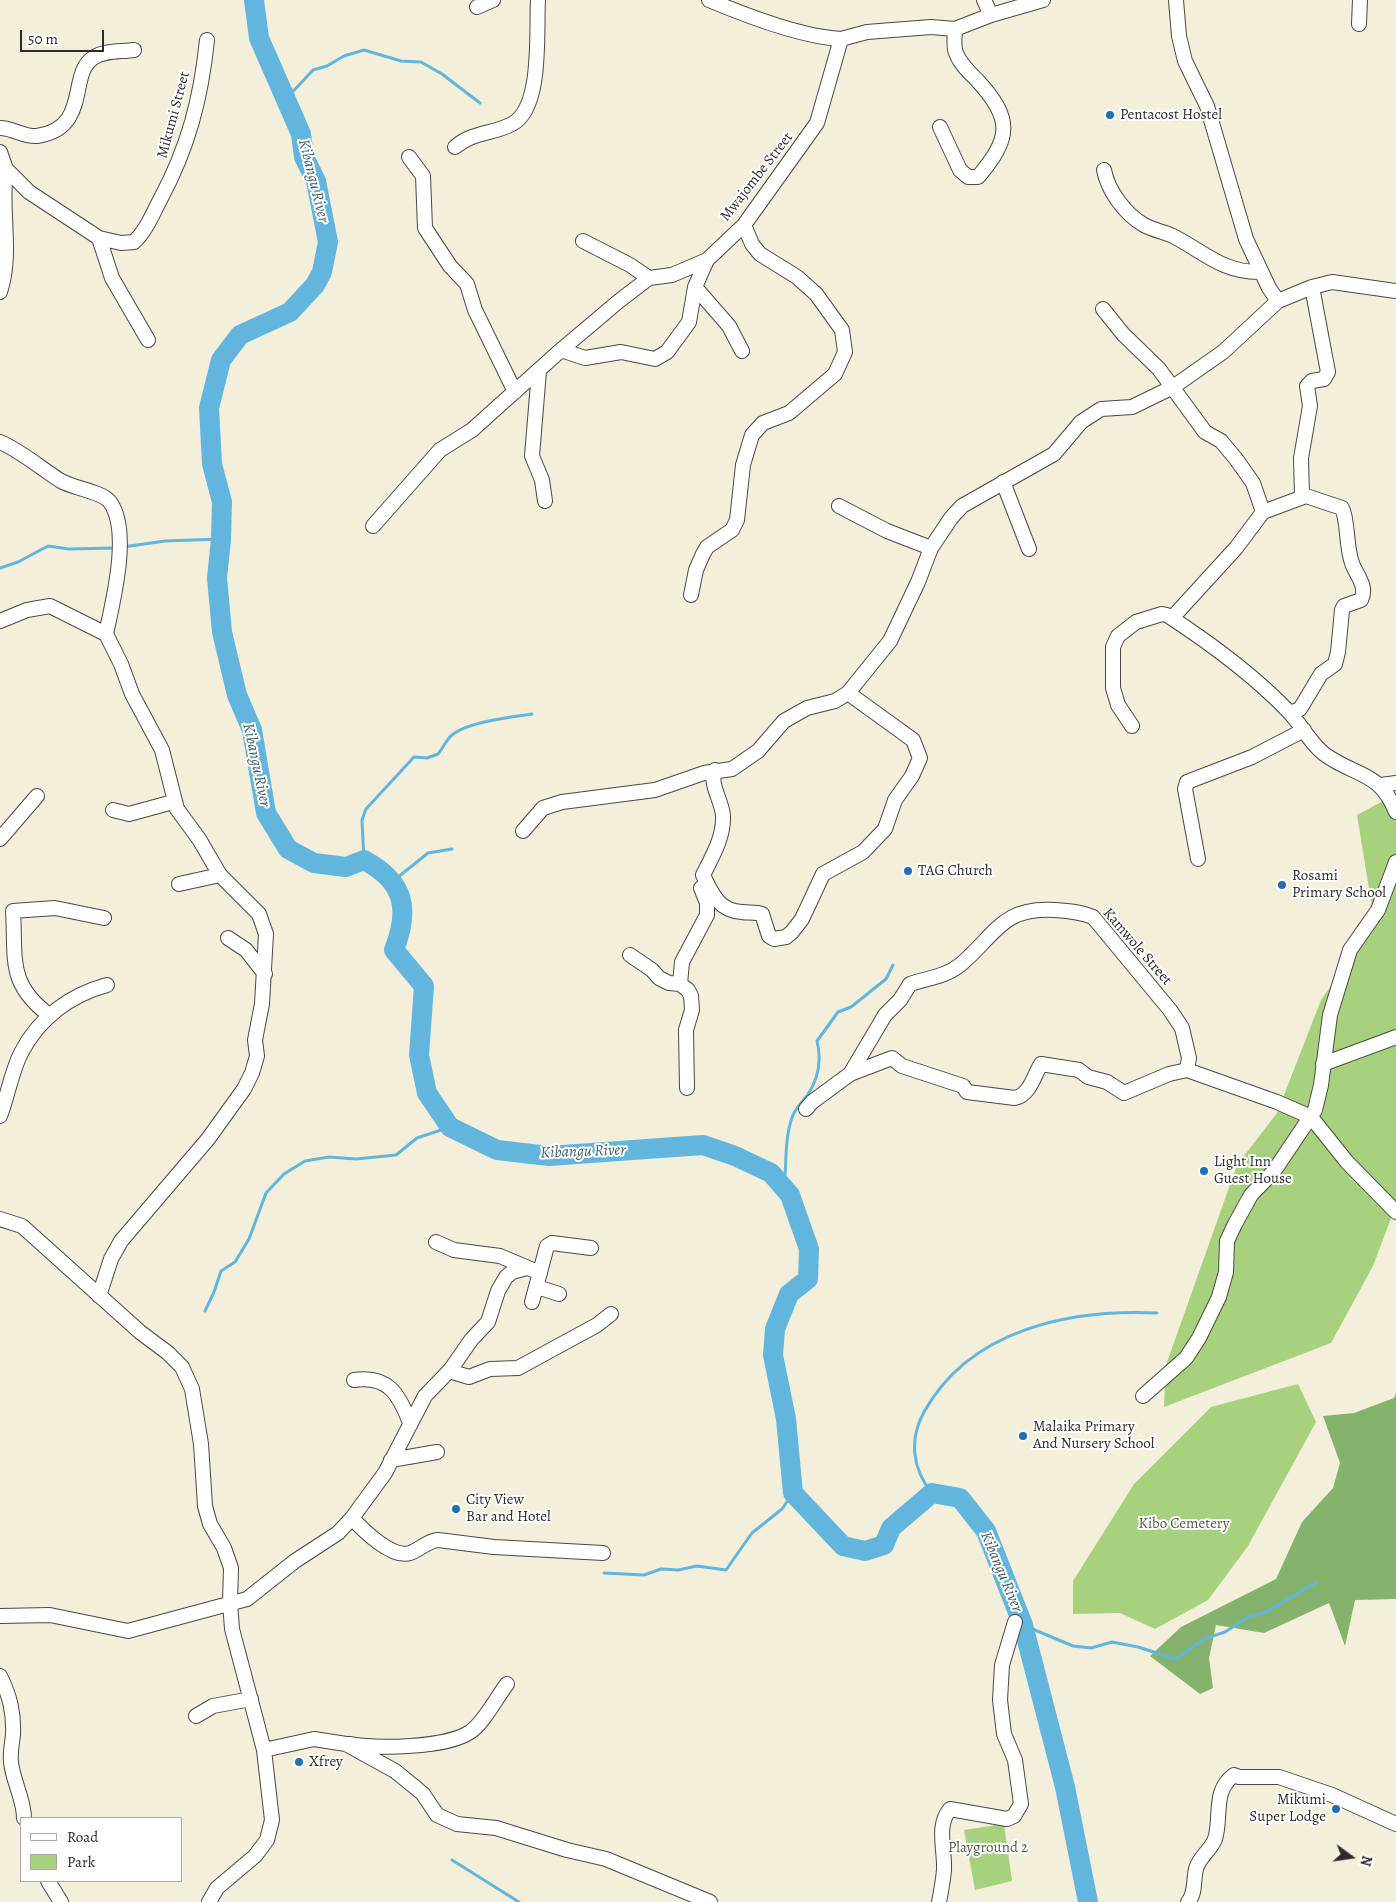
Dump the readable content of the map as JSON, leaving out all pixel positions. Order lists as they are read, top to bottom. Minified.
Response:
{"streets":{"street":["Mikumi Street","Mwajombe Street","Kamwole Street"]},"water":["Kibangu River"],"parks":["Kibo Cemetery","Playground 2"],"places":["Pentacost Hostel","TAG Church","Rosami Primary School","Light Inn Guest House","Malaika Primary And Nursery School","City View Bar and Hotel","Xfrey","Mikumi Super Lodge"],"legend":["Road","Park"],"scale_bar":"50 m","north":"right"}
